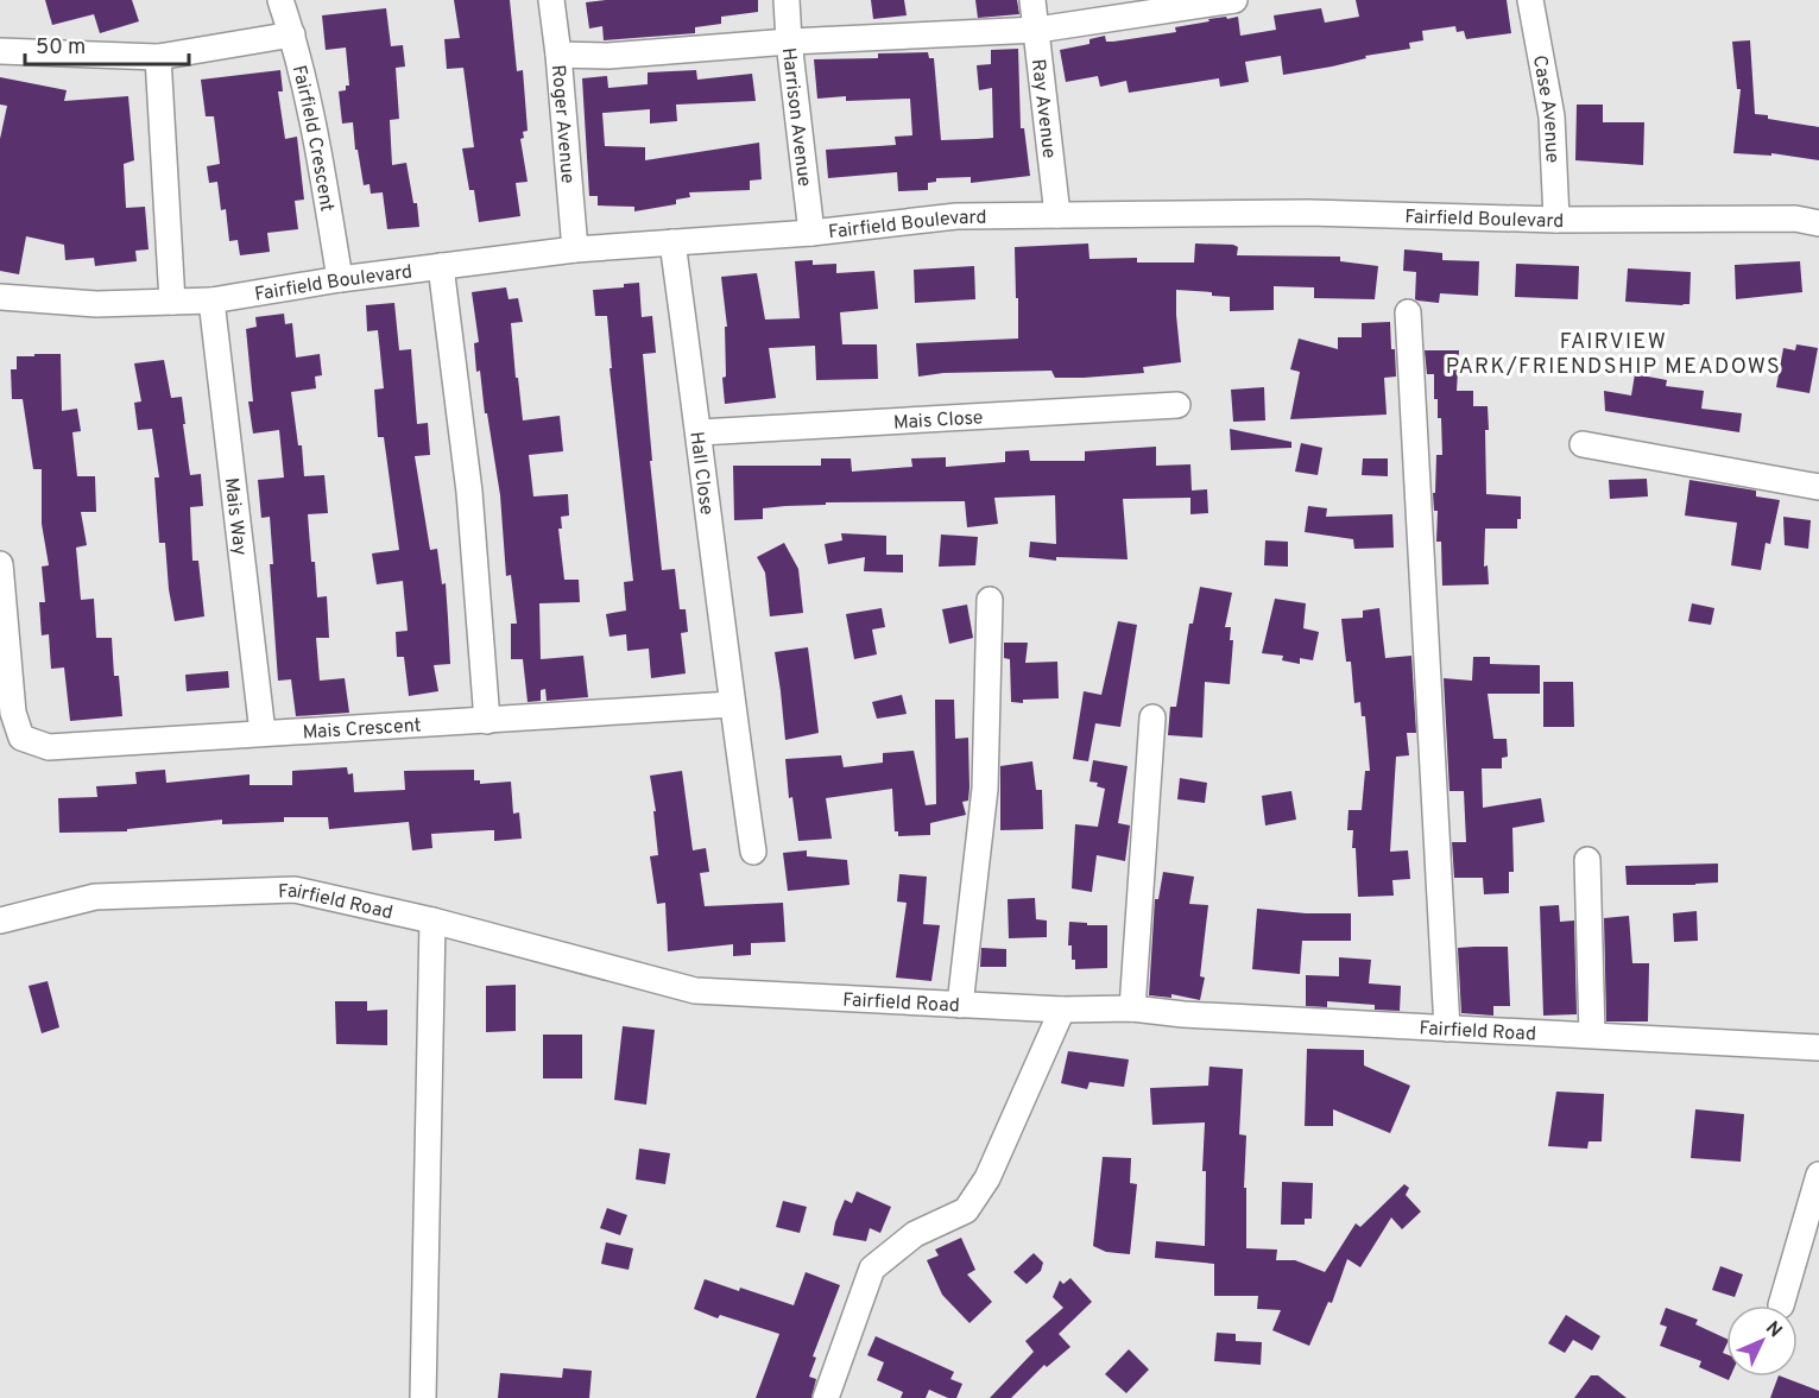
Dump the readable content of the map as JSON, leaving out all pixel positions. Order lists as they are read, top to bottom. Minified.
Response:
{"streets":{"street":["Ray Avenue","Case Avenue","Harrison Avenue","Roger Avenue","Fairfield Crescent","Fairfield Boulevard","Mais Close","Hall Close","Mais Way","Mais Crescent","Fairfield Road"]},"crossings":[["Ray Avenue","Fairfield Boulevard"],["Case Avenue","Fairfield Boulevard"],["Harrison Avenue","Fairfield Boulevard"],["Roger Avenue","Fairfield Boulevard"],["Fairfield Crescent","Fairfield Boulevard"],["Fairfield Boulevard","Hall Close"],["Fairfield Boulevard","Mais Way"],["Mais Close","Hall Close"],["Hall Close","Mais Crescent"],["Mais Way","Mais Crescent"]],"districts":["FAIRVIEW PARK/FRIENDSHIP MEADOWS"],"scale_bar":"50 m","north":"top right"}
